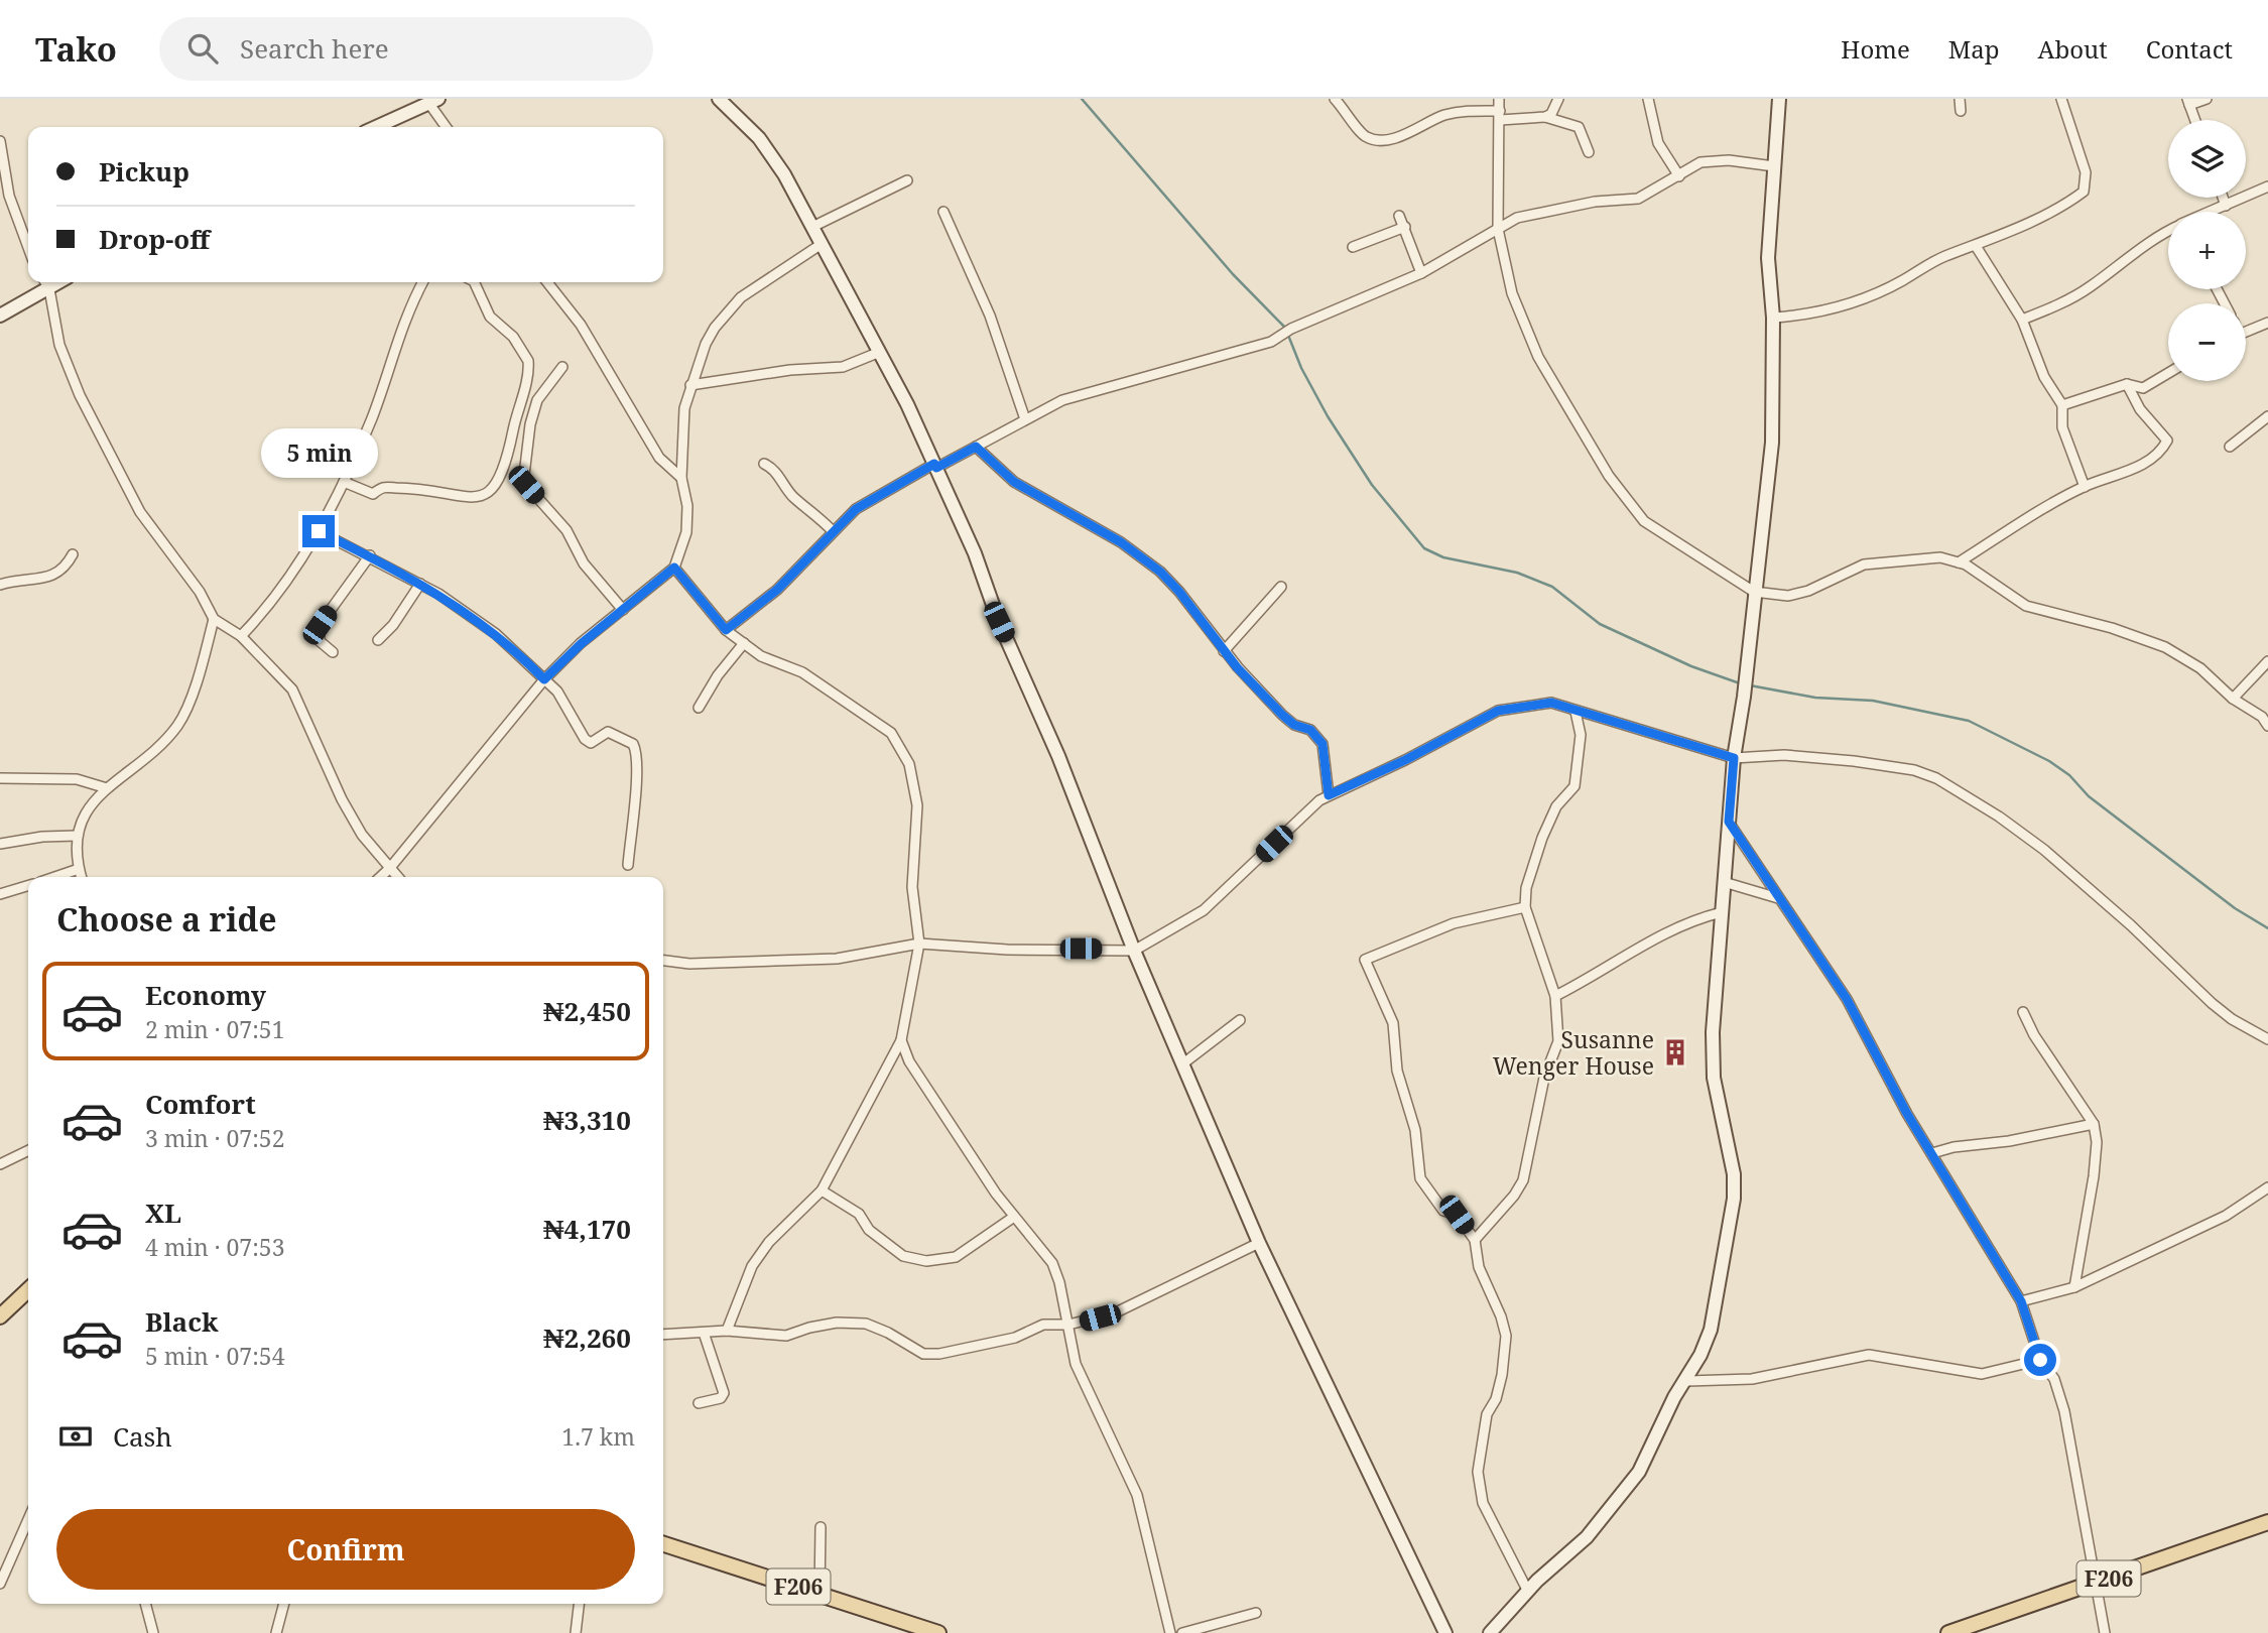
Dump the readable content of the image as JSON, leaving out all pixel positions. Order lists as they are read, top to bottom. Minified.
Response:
{"streets":{"main road":["F206"]},"places":{"building":["Susanne Wenger House"]},"page":{"header":"Tako","search":"Search here","nav":["Home","Map","About","Contact"],"map_buttons":["+","−"],"banner":["Pickup","Drop-off"],"bubble":"5 min","heading":"Choose a ride","list":[{"name":"Economy","note":"2 min · 07:51","value":"₦2,450"},{"name":"Comfort","note":"3 min · 07:52","value":"₦3,310"},{"name":"XL","note":"4 min · 07:53","value":"₦4,170"},{"name":"Black","note":"5 min · 07:54","value":"₦2,260"}],"pay":["Cash","1.7 km"],"buttons":"Confirm"}}
